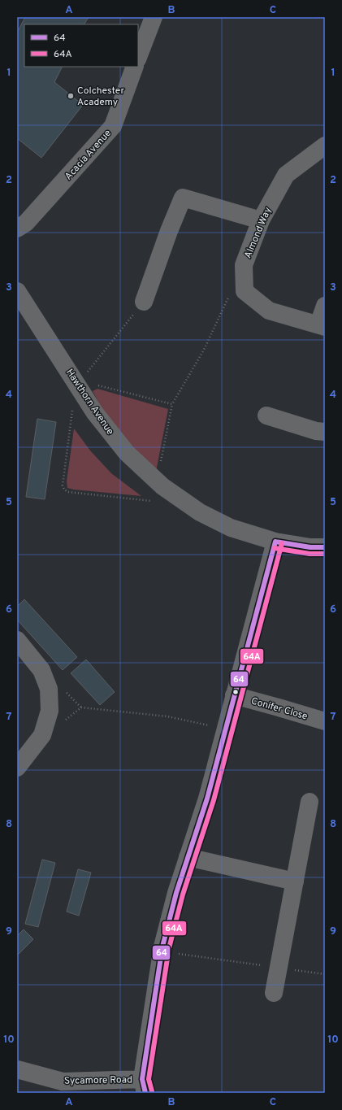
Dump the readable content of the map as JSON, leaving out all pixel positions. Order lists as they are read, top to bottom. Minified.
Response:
{"streets":{"street":["Acacia Avenue","Almond Way","Hawthorn Avenue","Conifer Close","Sycamore Road"]},"places":["Colchester Academy"],"lines":["transit line 64","transit line 64A"],"legend":["64","64A"],"grid":{"columns":["A","B","C"],"rows":["1","2","3","4","5","6","7","8","9","10"]}}
